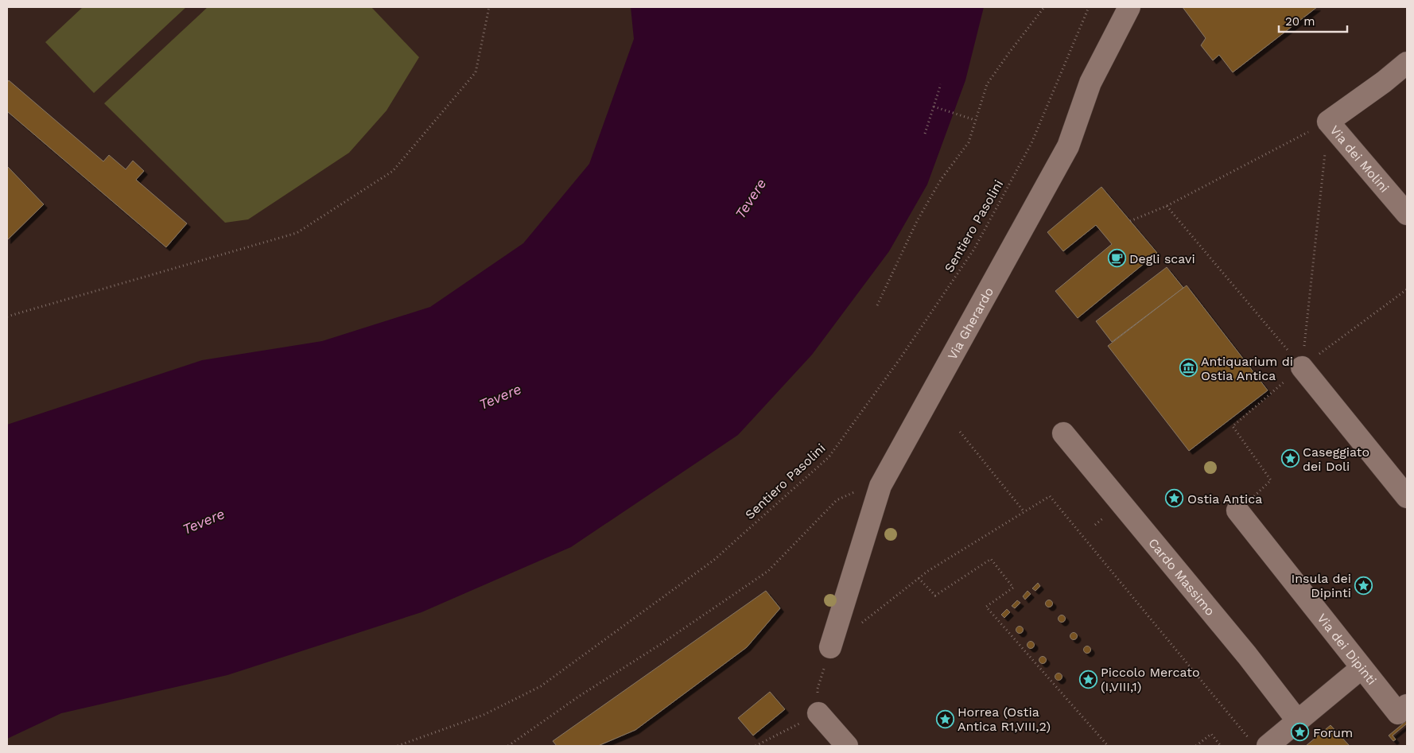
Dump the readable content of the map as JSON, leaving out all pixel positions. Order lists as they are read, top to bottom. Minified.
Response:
{"streets":{"street":["Via dei Molini","Via Gherardo","Cardo Massimo","Via dei Dipinti"],"path":["Sentiero Pasolini"]},"water":["Tevere"],"places":{"cafe":["Degli scavi"],"museum":["Antiquarium di Ostia Antica"],"place":["Caseggiato dei Doli","Ostia Antica","Insula dei Dipinti","Piccolo Mercato (I,VIII,1)","Horrea (Ostia Antica R1,VIII,2)","Forum"]},"scale_bar":"20 m"}
